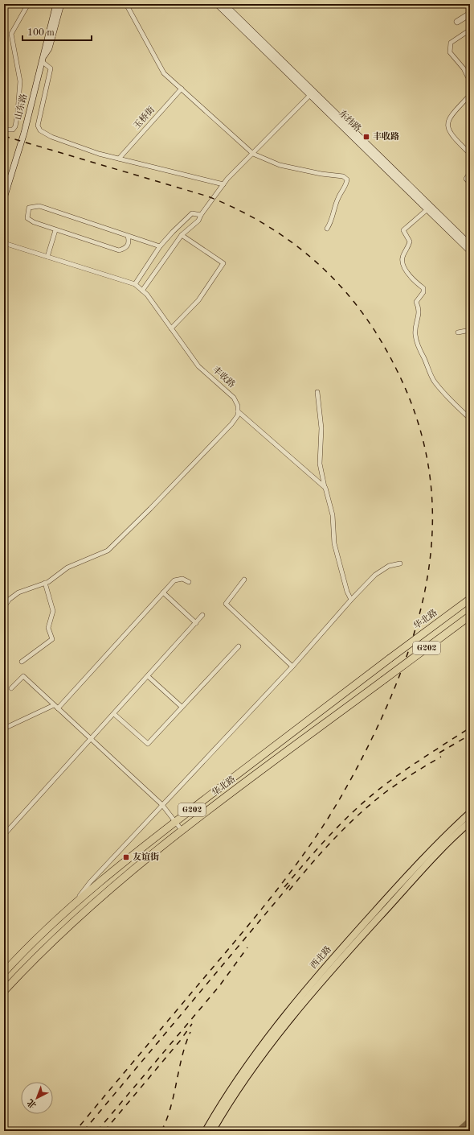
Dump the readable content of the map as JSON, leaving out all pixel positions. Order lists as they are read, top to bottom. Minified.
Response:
{"streets":{"highway":["华北路","G202"],"main road":["山东路","东纬路","西北路"],"street":["玉桥街","丰收路"]},"places":{"transit":["丰收路","友谊街"]},"scale_bar":"100 m","north":"bottom left"}
